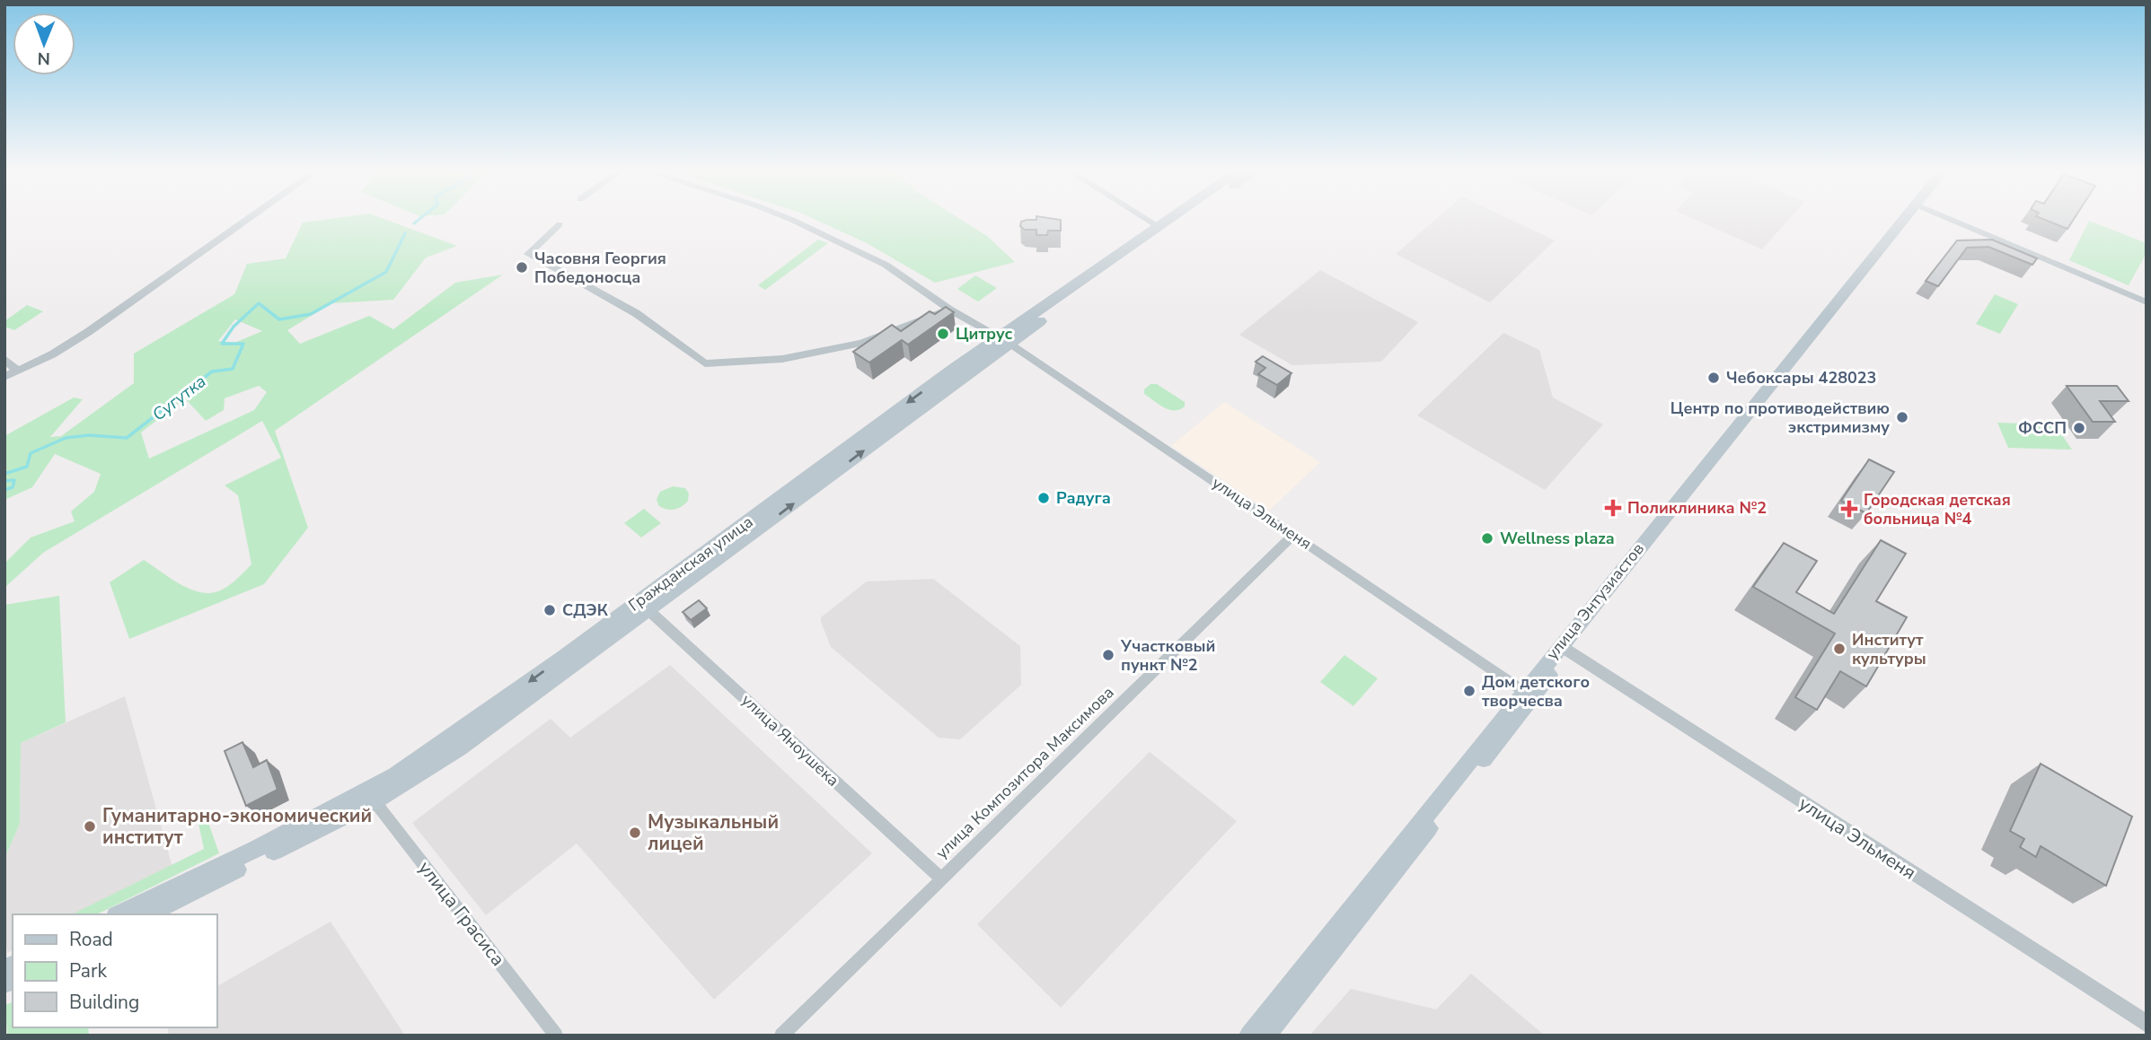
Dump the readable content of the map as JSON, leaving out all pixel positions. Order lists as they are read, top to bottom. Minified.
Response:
{"streets":{"main road":["Гражданская улица","улица Энтузиастов"],"street":["улица Эльменя","улица Яноушека","улица Композитора Максимова","улица Грасиса"]},"crossings":[["улица Эльменя","Гражданская улица"],["улица Эльменя","улица Энтузиастов"],["улица Эльменя","улица Композитора Максимова"],["Гражданская улица","улица Яноушека"],["Гражданская улица","улица Грасиса"],["улица Яноушека","улица Композитора Максимова"]],"water":["Сугутка"],"places":{"other":["Часовня Георгия Победоносца","Цитрус","Чебоксары 428023","Центр по противодействию экстримизму","ФССП","Радуга","Wellness plaza","СДЭК","Институт культуры","Участковый пункт №2","Дом детского творчесва","Гуманитарно-экономический институт","Музыкальный лицей"],"health":["Поликлиника №2","Городская детская больница №4"]},"legend":["Road","Park","Building"],"north":"bottom"}
